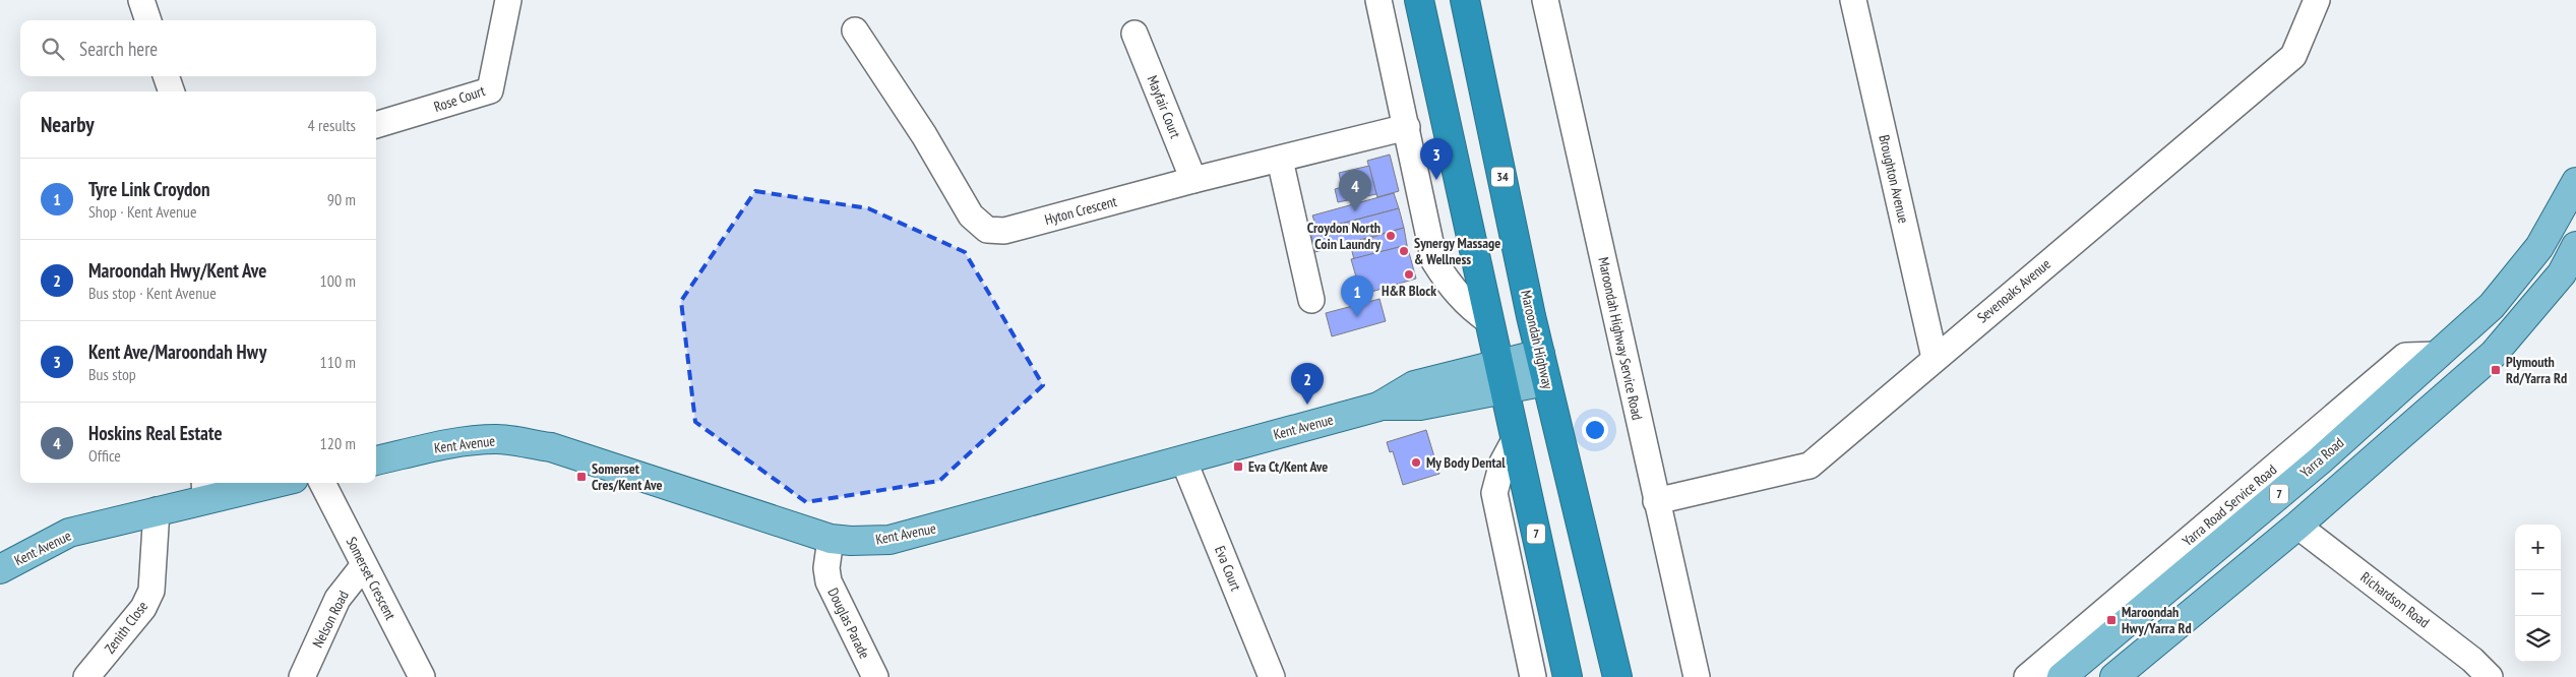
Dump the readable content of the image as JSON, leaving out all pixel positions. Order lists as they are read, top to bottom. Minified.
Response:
{"streets":{"highway":["34","Maroondah Highway","7"],"main road":["Kent Avenue","Yarra Road"],"street":["Rose Court","Mayfair Court","Broughton Avenue","Hyton Crescent","Sevenoaks Avenue","Maroondah Highway Service Road","Yarra Road Service Road","Eva Court","Somerset Crescent","Richardson Road","Nelson Road","Douglas Parade","Zenith Close"]},"crossings":[["Mayfair Court","Hyton Crescent"],["Broughton Avenue","Sevenoaks Avenue"],["Sevenoaks Avenue","Maroondah Highway Service Road"],["Maroondah Highway","Kent Avenue"],["Kent Avenue","7"],["Kent Avenue","Eva Court"],["Kent Avenue","Douglas Parade"],["Kent Avenue","Zenith Close"],["Yarra Road","7"],["Yarra Road","Yarra Road Service Road"],["Somerset Crescent","Nelson Road"]],"places":{"other":["Croydon North Coin Laundry","Synergy Massage & Wellness","H&R Block","My Body Dental"],"transit":["Plymouth Rd/Yarra Rd","Eva Ct/Kent Ave","Somerset Cres/Kent Ave","Maroondah Hwy/Yarra Rd"]},"page":{"search":"Search here","heading":["Nearby","4 results"],"pins":["3","4","1","2"],"list":[{"mark":"1","name":"Tyre Link Croydon","note":"Shop · Kent Avenue","value":"90 m"},{"mark":"2","name":"Maroondah Hwy/Kent Ave","note":"Bus stop · Kent Avenue","value":"100 m"},{"mark":"3","name":"Kent Ave/Maroondah Hwy","note":"Bus stop","value":"110 m"},{"mark":"4","name":"Hoskins Real Estate","note":"Office","value":"120 m"}],"map_buttons":["+","−"]}}
